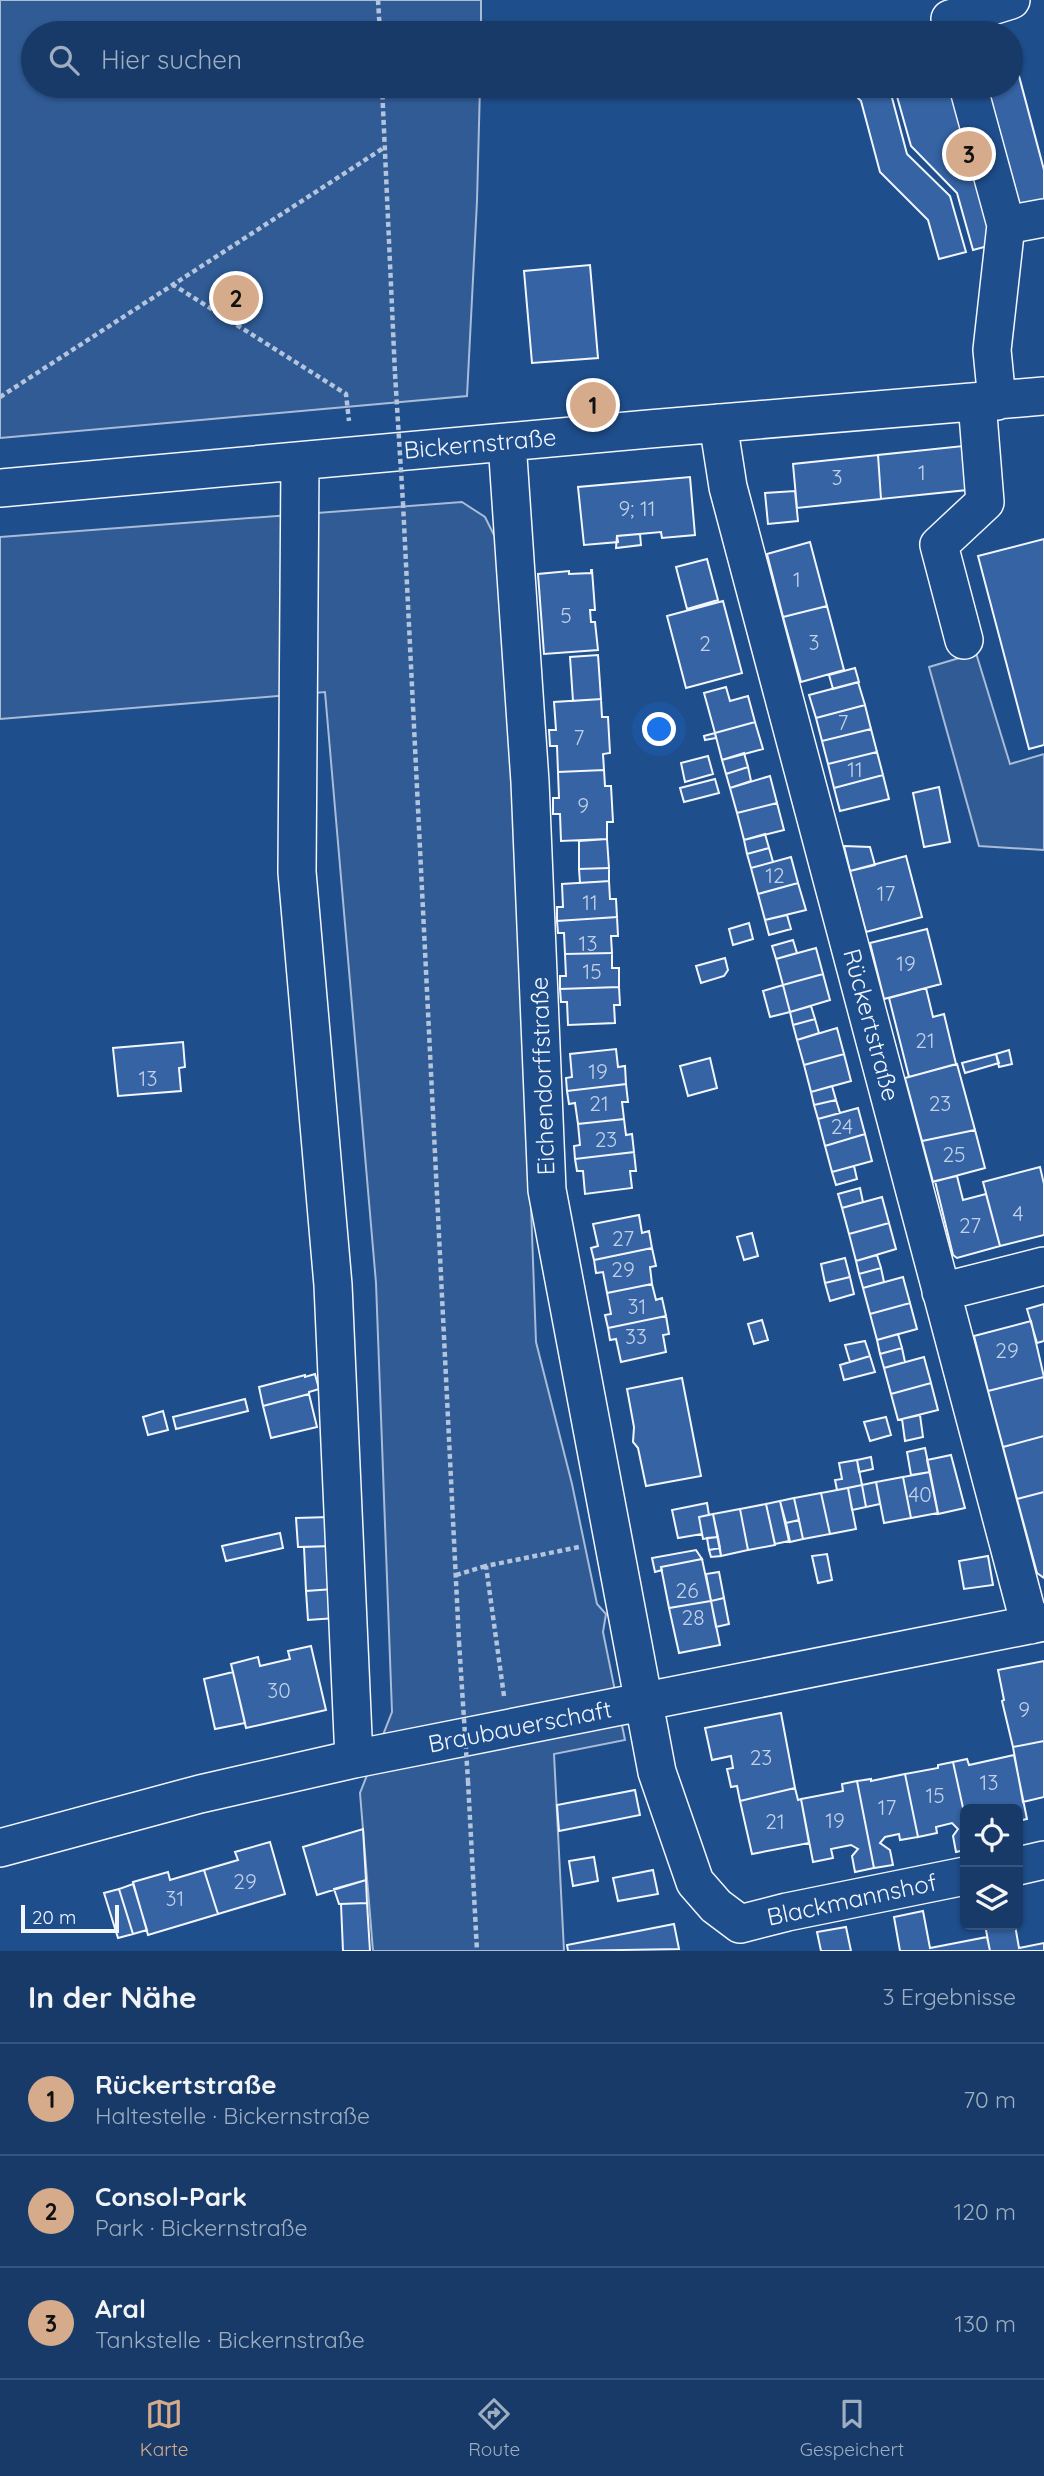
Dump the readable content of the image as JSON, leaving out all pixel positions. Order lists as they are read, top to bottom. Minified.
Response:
{"streets":{"street":["Bickernstraße","Rückertstraße","Eichendorffstraße","Braubauerschaft","Blackmannshof"]},"crossings":[["Bickernstraße","Rückertstraße"],["Bickernstraße","Eichendorffstraße"],["Rückertstraße","Braubauerschaft"],["Eichendorffstraße","Braubauerschaft"],["Eichendorffstraße","Blackmannshof"],["Braubauerschaft","Blackmannshof"]],"house_numbers":["1","3","9; 11","1","5","3","2","7","7","11","9","12","17","11","13","19","15","21","19","13","21","23","24","23","25","4","27","27","29","31","33","29","40","26","28","30","9","23","13","15","17","19","21","29","31"],"scale_bar":"20 m","page":{"search":"Hier suchen","pins":["3","2","1"],"scale":"20 m","heading":["In der Nähe","3 Ergebnisse"],"list":[{"mark":"1","name":"Rückertstraße","note":"Haltestelle · Bickernstraße","value":"70 m"},{"mark":"2","name":"Consol-Park","note":"Park · Bickernstraße","value":"120 m"},{"mark":"3","name":"Aral","note":"Tankstelle · Bickernstraße","value":"130 m"}],"nav":["Karte","Route","Gespeichert"]}}
